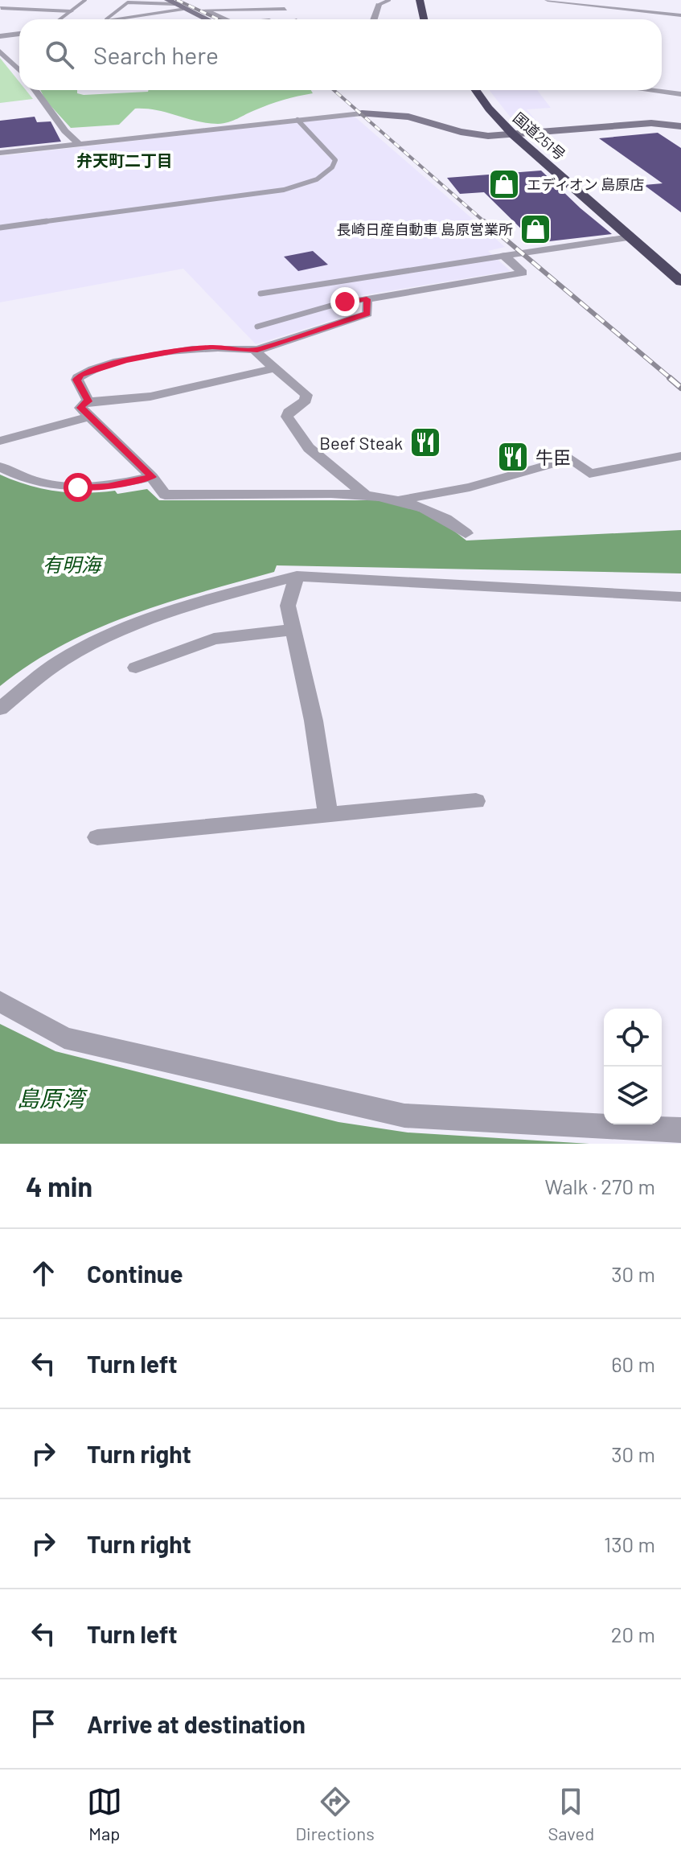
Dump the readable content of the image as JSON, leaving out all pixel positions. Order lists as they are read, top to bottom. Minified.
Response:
{"streets":{"highway":["国道251号"]},"districts":["弁天町二丁目"],"water":["有明海","島原湾"],"places":{"shop":["エディオン 島原店","長崎日産自動車 島原営業所"],"restaurant":["Beef Steak","牛臣"]},"page":{"search":"Search here","heading":["4 min","Walk · 270 m"],"list":[["Continue","30 m"],["Turn left","60 m"],["Turn right","30 m"],["Turn right","130 m"],["Turn left","20 m"],"Arrive at destination"],"nav":["Map","Directions","Saved"]}}
